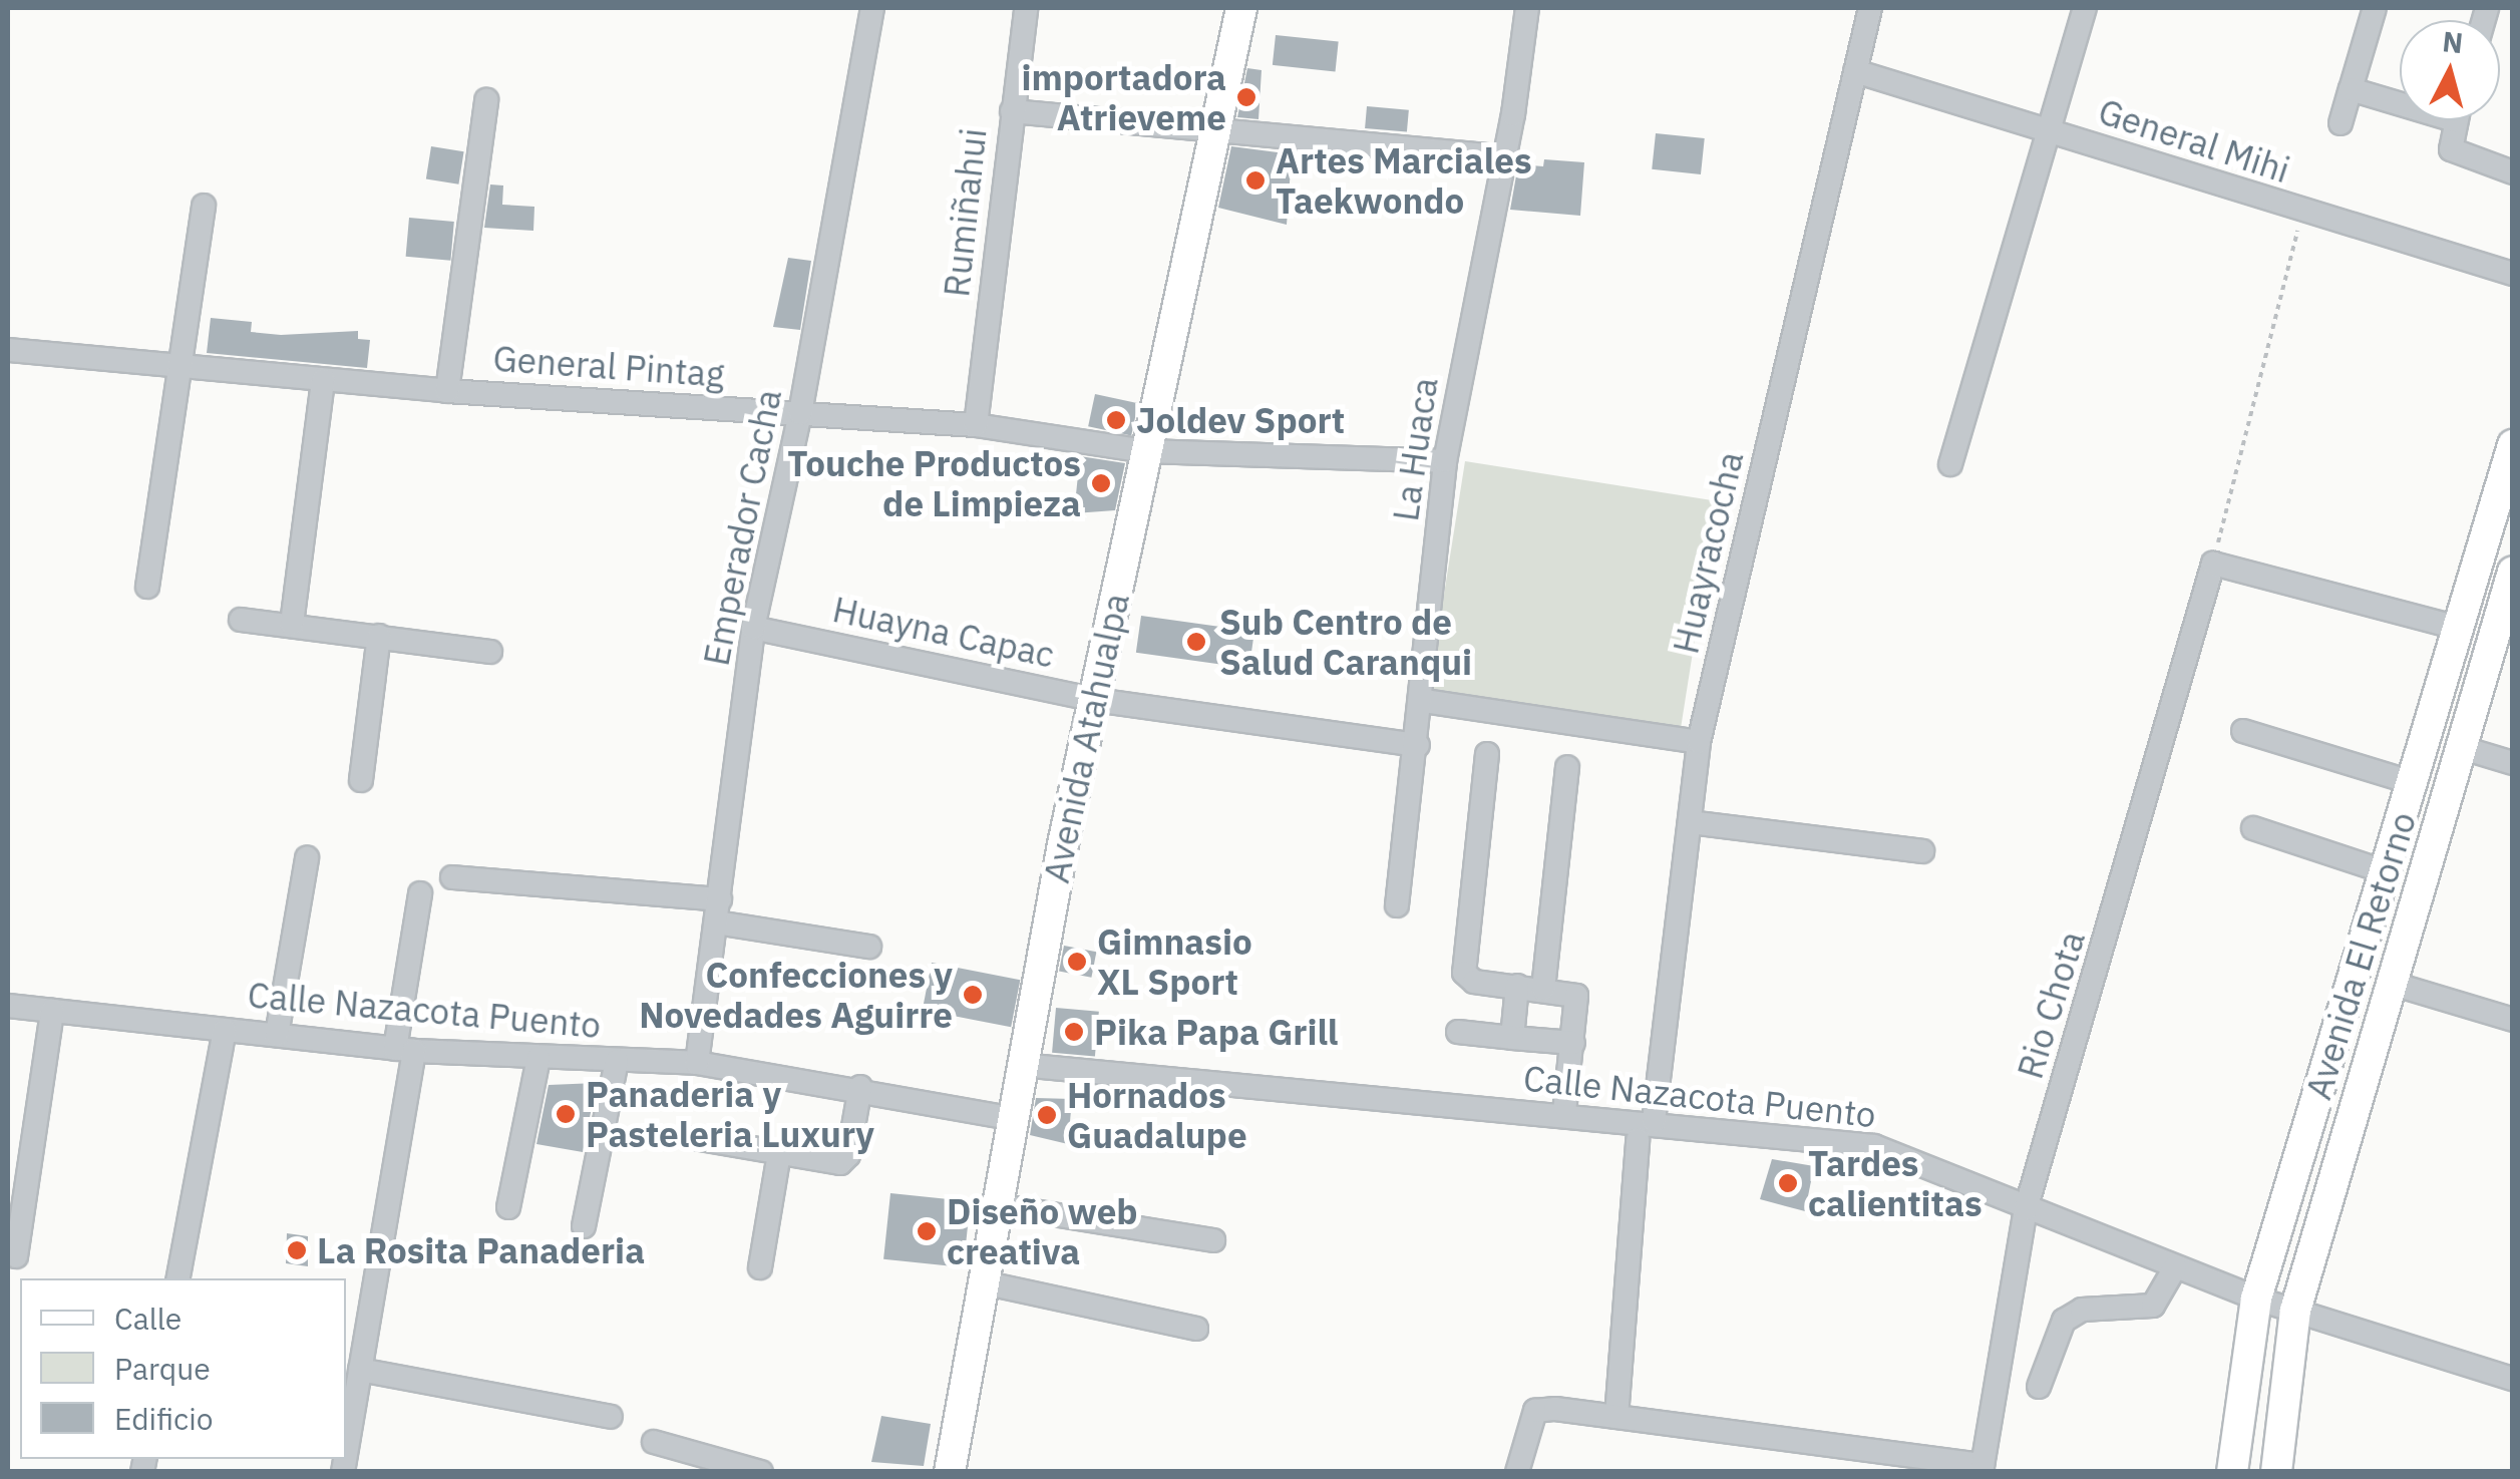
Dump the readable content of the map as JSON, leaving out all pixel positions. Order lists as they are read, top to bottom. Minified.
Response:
{"streets":{"main road":["Avenida Atahualpa","Avenida El Retorno"],"street":["General Mihi","Rumiñahui","General Pintag","La Huaca","Emperador Cacha","Huayracocha","Huayna Capac","Rio Chota","Calle Nazacota Puento"]},"crossings":[["General Mihi","Huayracocha"],["Rumiñahui","General Pintag"],["General Pintag","La Huaca"],["General Pintag","Emperador Cacha"],["General Pintag","Avenida Atahualpa"],["La Huaca","Huayna Capac"],["Emperador Cacha","Huayna Capac"],["Emperador Cacha","Calle Nazacota Puento"],["Huayracocha","Calle Nazacota Puento"],["Huayna Capac","Avenida Atahualpa"],["Avenida Atahualpa","Calle Nazacota Puento"],["Avenida El Retorno","Calle Nazacota Puento"],["Rio Chota","Calle Nazacota Puento"]],"places":["importadora Atrieveme","Artes Marciales Taekwondo","Joldev Sport","Touche Productos de Limpieza","Sub Centro de Salud Caranqui","Gimnasio XL Sport","Confecciones y Novedades Aguirre","Pika Papa Grill","Panaderia y Pasteleria Luxury","Hornados Guadalupe","Tardes calientitas","Diseño web creativa","La Rosita Panaderia"],"legend":["Calle","Parque","Edificio"],"north":"top"}
